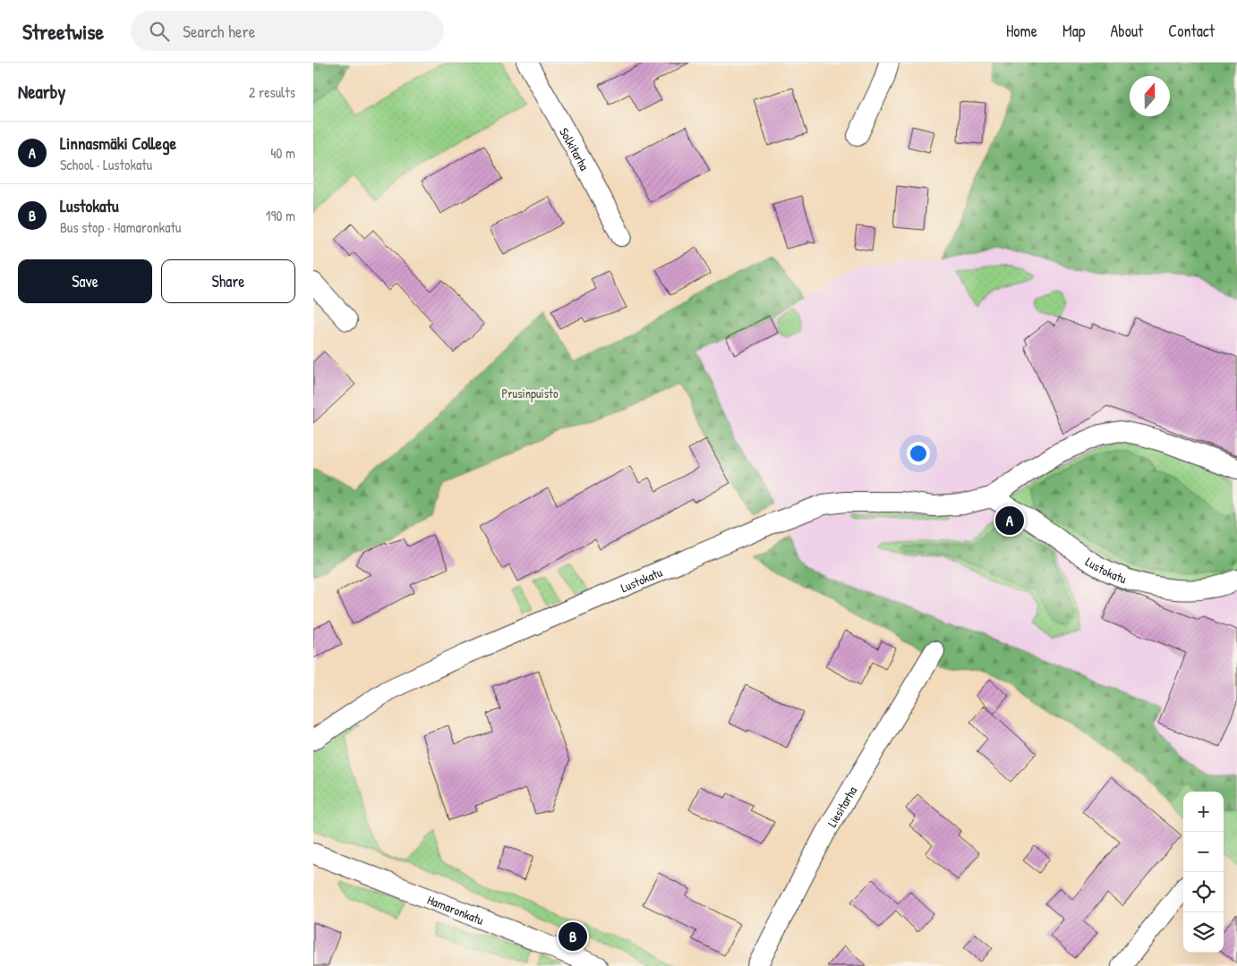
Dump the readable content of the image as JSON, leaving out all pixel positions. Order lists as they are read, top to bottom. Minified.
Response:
{"streets":{"street":["Solkitarha","Lustokatu","Liesitarha","Hamaronkatu"]},"parks":["Prusinpuisto"],"north":"top","page":{"header":"Streetwise","search":"Search here","nav":["Home","Map","About","Contact"],"heading":["Nearby","2 results"],"list":[{"mark":"A","name":"Linnasmäki College","note":"School · Lustokatu","value":"40 m"},{"mark":"B","name":"Lustokatu","note":"Bus stop · Hamaronkatu","value":"190 m"}],"buttons":["Save","Share"],"pins":["A","B"],"map_buttons":["+","−"]}}
